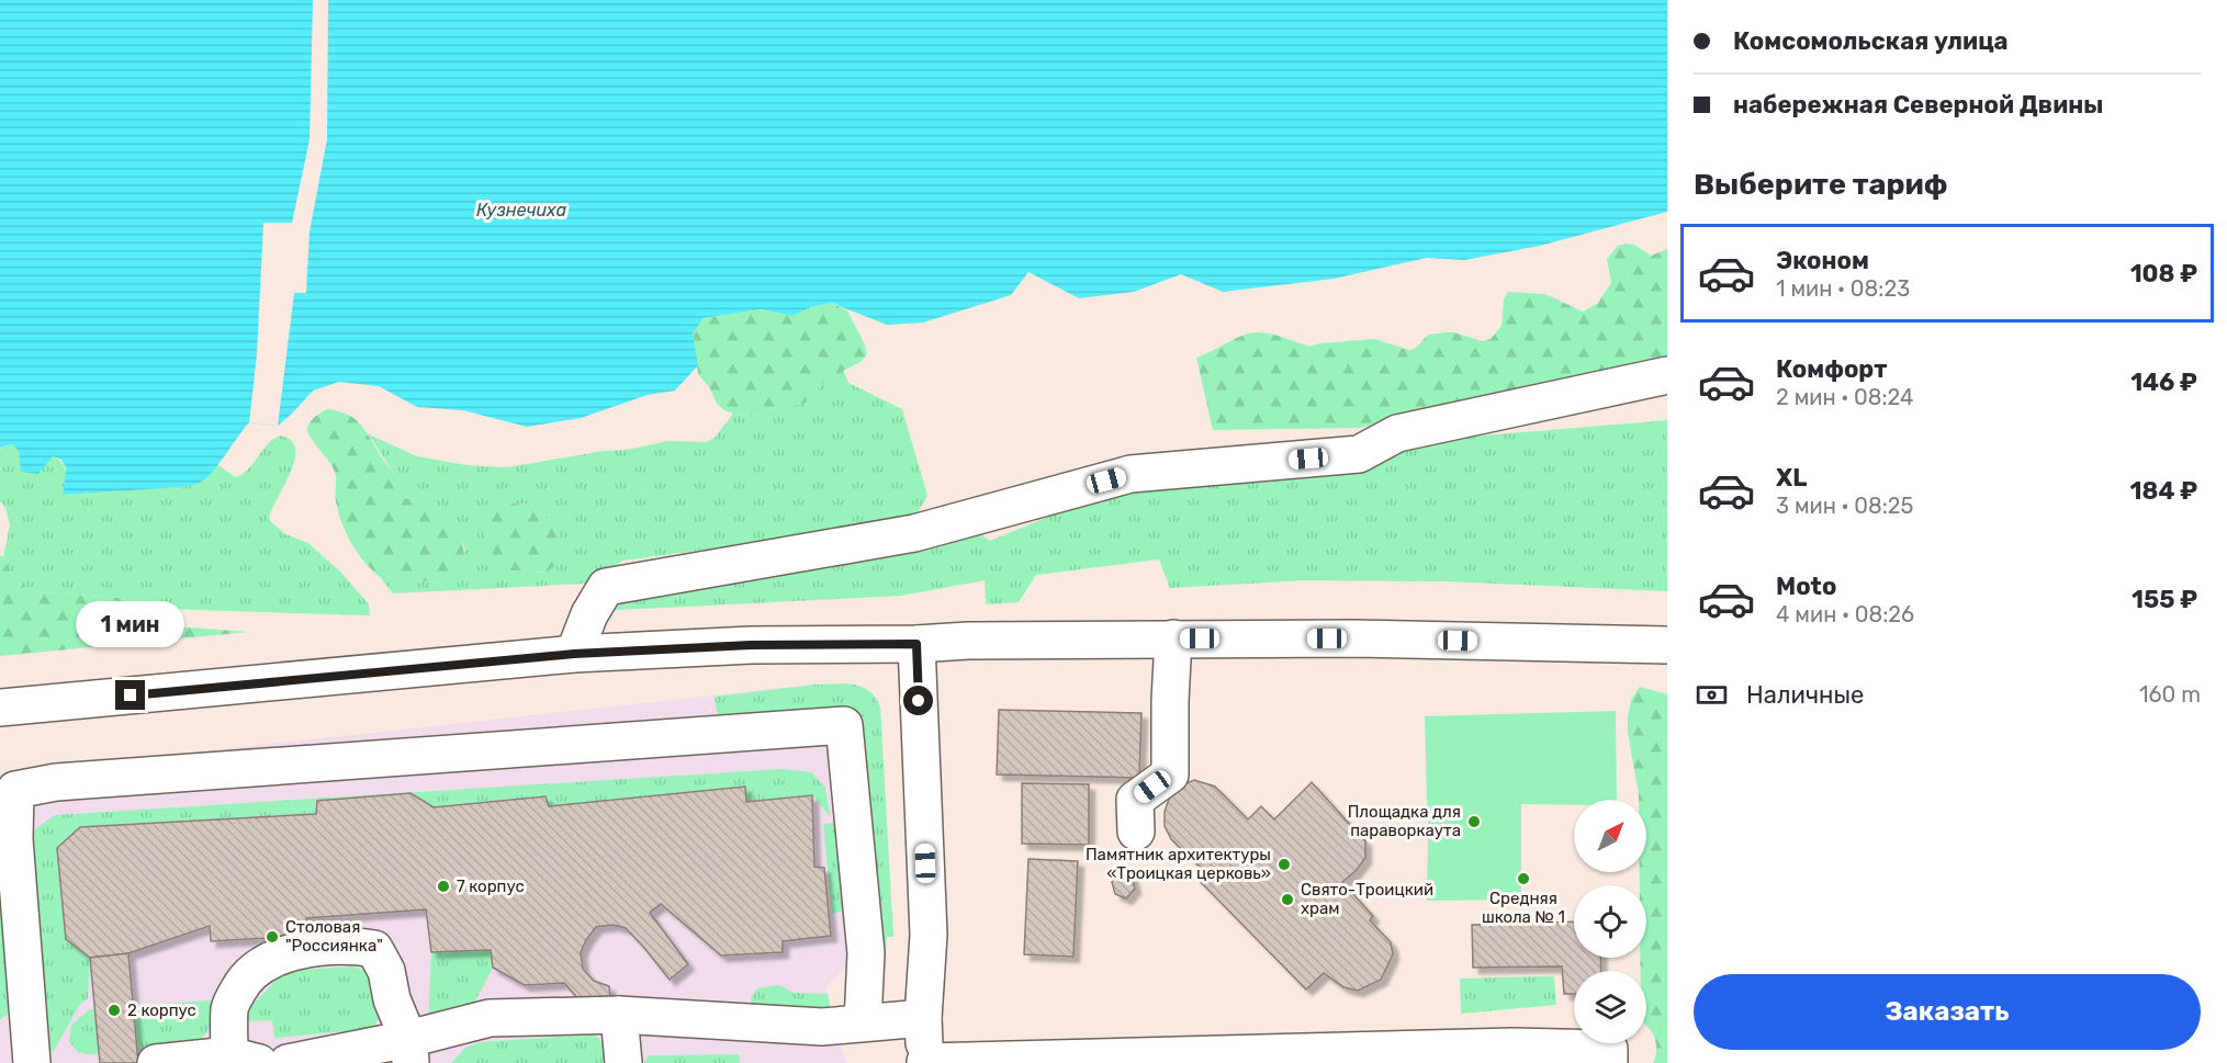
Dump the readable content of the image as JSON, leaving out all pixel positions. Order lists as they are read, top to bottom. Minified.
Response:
{"water":["Кузнечиха"],"places":["Площадка для параворкаута","Памятник архитектуры «Троицкая церковь»","Средняя школа № 1","7 корпус","Свято-Троицкий храм","Столовая \"Россиянка\"","2 корпус"],"north":"top right","page":{"banner":["Комсомольская улица","набережная Северной Двины"],"heading":"Выберите тариф","list":[{"name":"Эконом","note":"1 мин · 08:23","value":"108 ₽"},{"name":"Комфорт","note":"2 мин · 08:24","value":"146 ₽"},{"name":"XL","note":"3 мин · 08:25","value":"184 ₽"},{"name":"Moto","note":"4 мин · 08:26","value":"155 ₽"}],"bubble":"1 мин","pay":["Наличные","160 m"],"buttons":"Заказать"}}
